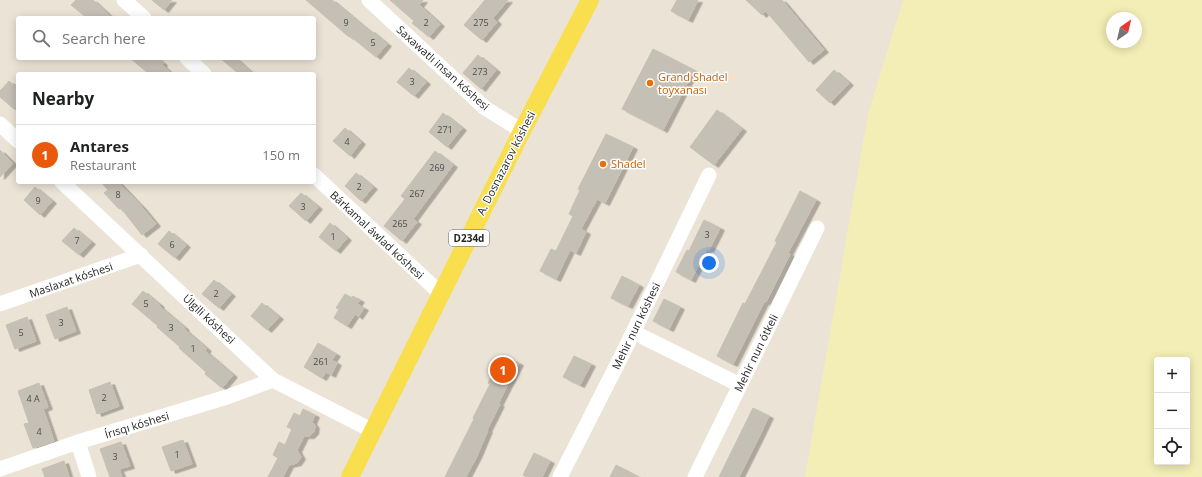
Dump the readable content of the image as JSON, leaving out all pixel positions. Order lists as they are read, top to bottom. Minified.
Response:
{"streets":{"main road":["A. Dosnazarov kóshesi","D234d"],"street":["Saxawatlı insan kóshesi","Bárkamal áwlad kóshesi","Maslaxat kóshesi","Úlgili kóshesi","Mehir nurı kóshesi","Mehir nurı ótkeli","Írısqı kóshesi"]},"crossings":[["Saxawatlı insan kóshesi","A. Dosnazarov kóshesi"],["A. Dosnazarov kóshesi","Bárkamal áwlad kóshesi"],["A. Dosnazarov kóshesi","Úlgili kóshesi"],["Maslaxat kóshesi","Úlgili kóshesi"],["Úlgili kóshesi","Írısqı kóshesi"]],"places":["Grand Shadel toyxanası","Shadel"],"house_numbers":["9","2","275","5","273","3","271","4","269","2","267","8","9","3","265","3","1","7","6","2","5","3","3","5","1","261","2","4 А","4","1","3"],"north":"top right","page":{"search":"Search here","heading":"Nearby","list":[{"mark":"1","name":"Antares","note":"Restaurant","value":"150 m"}],"pins":"1","map_buttons":["+","−"]}}
